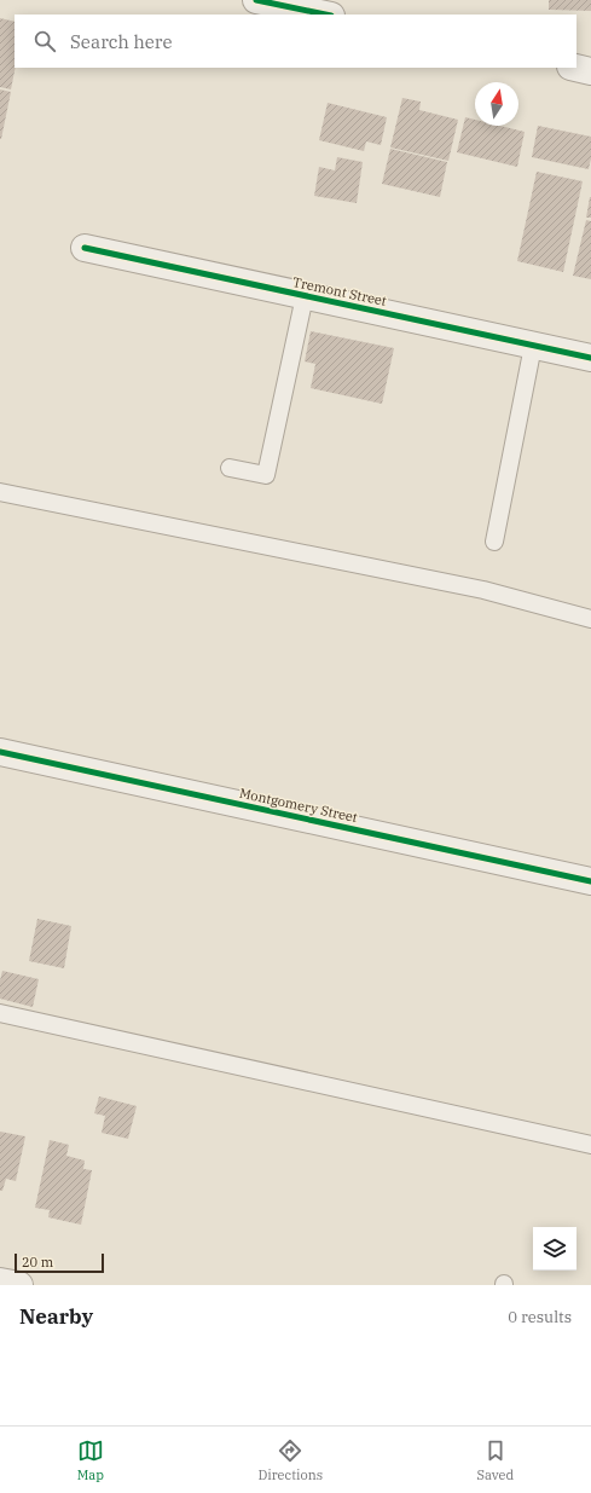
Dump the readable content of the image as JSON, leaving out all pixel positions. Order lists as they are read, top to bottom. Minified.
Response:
{"streets":{"street":["Tremont Street","Montgomery Street"]},"scale_bar":"20 m","north":"top","page":{"search":"Search here","scale":"20 m","heading":["Nearby","0 results"],"nav":["Map","Directions","Saved"]}}
